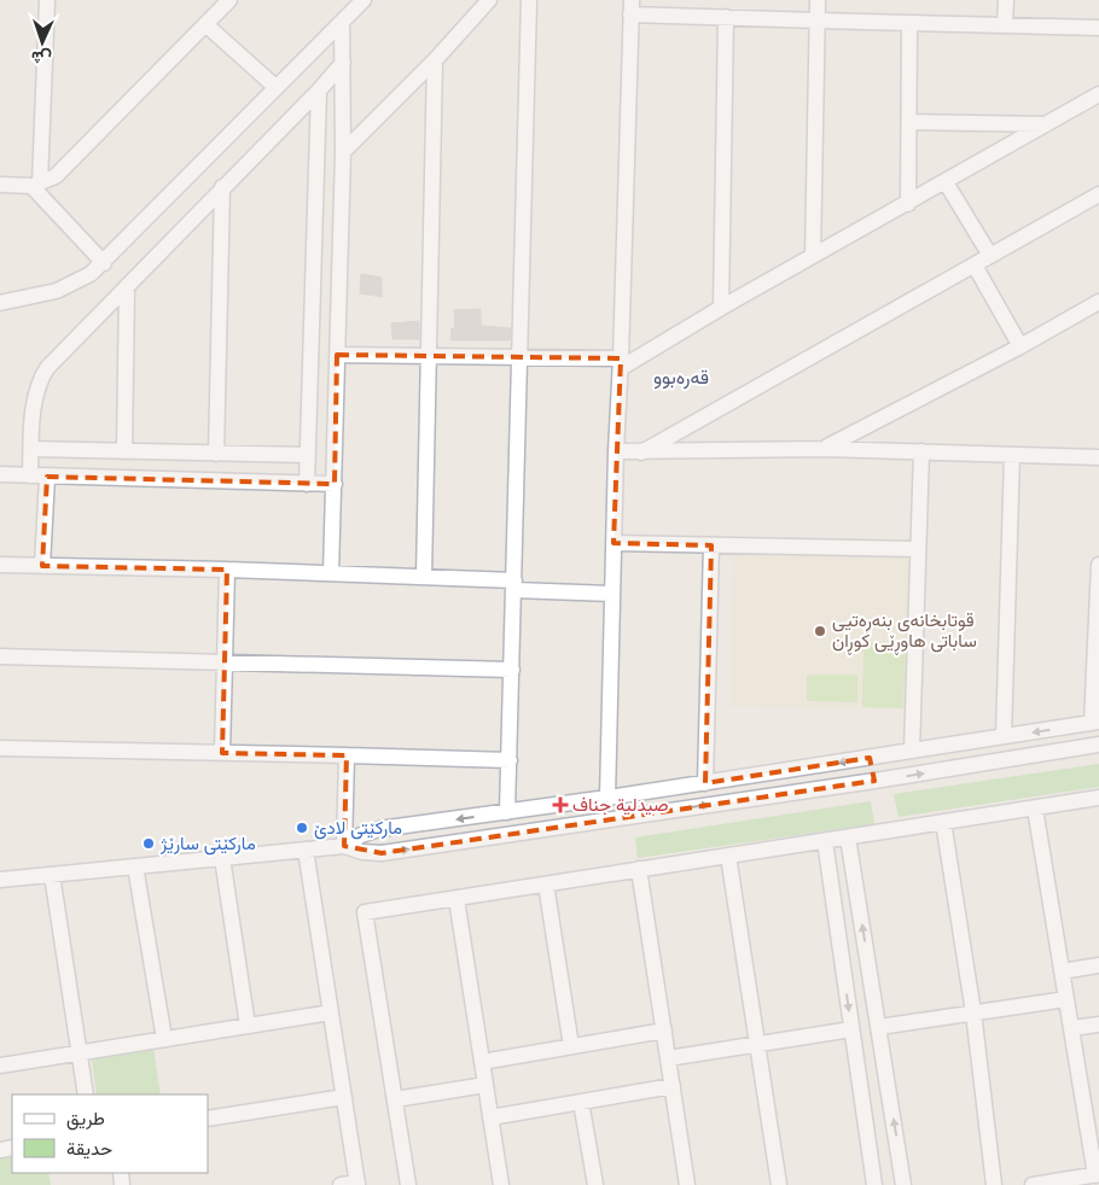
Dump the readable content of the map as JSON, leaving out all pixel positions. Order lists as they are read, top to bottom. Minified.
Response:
{"districts":["قەرەبوو"],"places":{"other":["قوتابخانەی بنەڕەتیی ساباتی هاوڕێی کوڕان","ماركێتی لادێ","مارکێتی سارێژ"],"health":["صيدلية جناف"]},"legend":["طريق","حديقة"],"north":"bottom"}
